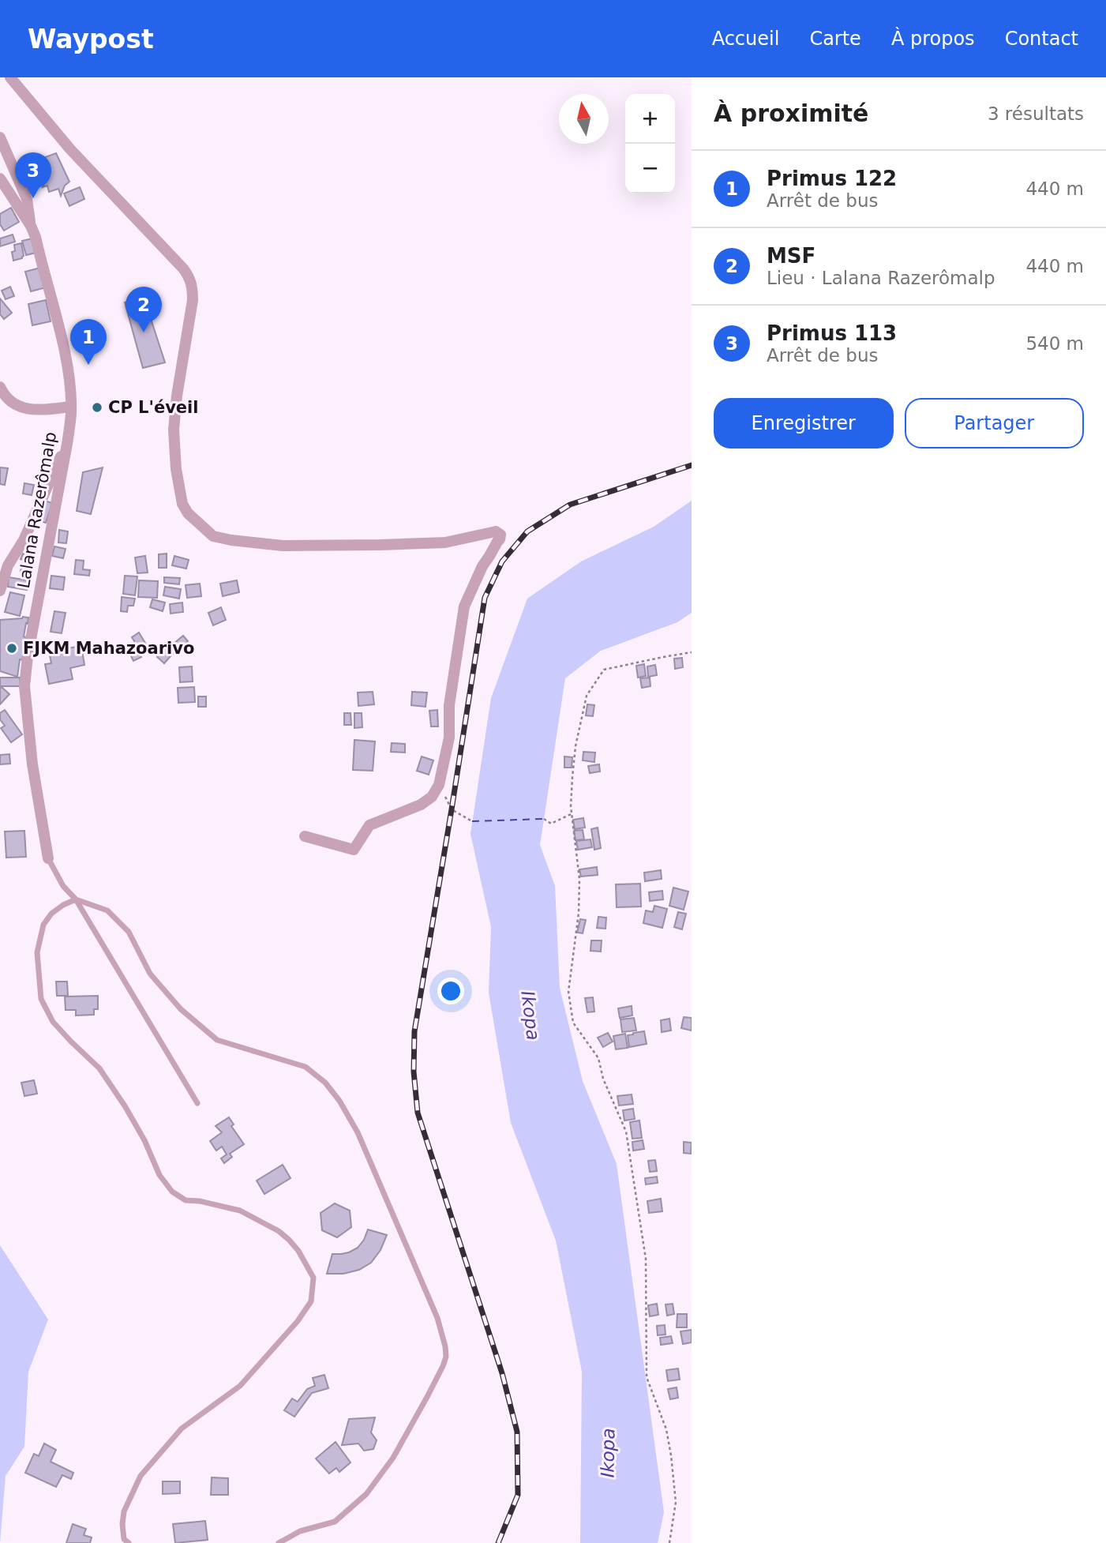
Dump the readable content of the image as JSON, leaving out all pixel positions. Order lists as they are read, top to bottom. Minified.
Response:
{"streets":{"street":["Lalana Razerômalp"]},"water":["Ikopa"],"places":["CP L'éveil","FJKM Mahazoarivo"],"north":"top","page":{"header":"Waypost","nav":["Accueil","Carte","À propos","Contact"],"heading":["À proximité","3 résultats"],"map_buttons":["+","−"],"list":[{"mark":"1","name":"Primus 122","note":"Arrêt de bus","value":"440 m"},{"mark":"2","name":"MSF","note":"Lieu · Lalana Razerômalp","value":"440 m"},{"mark":"3","name":"Primus 113","note":"Arrêt de bus","value":"540 m"}],"pins":["3","2","1"],"buttons":["Enregistrer","Partager"]}}
